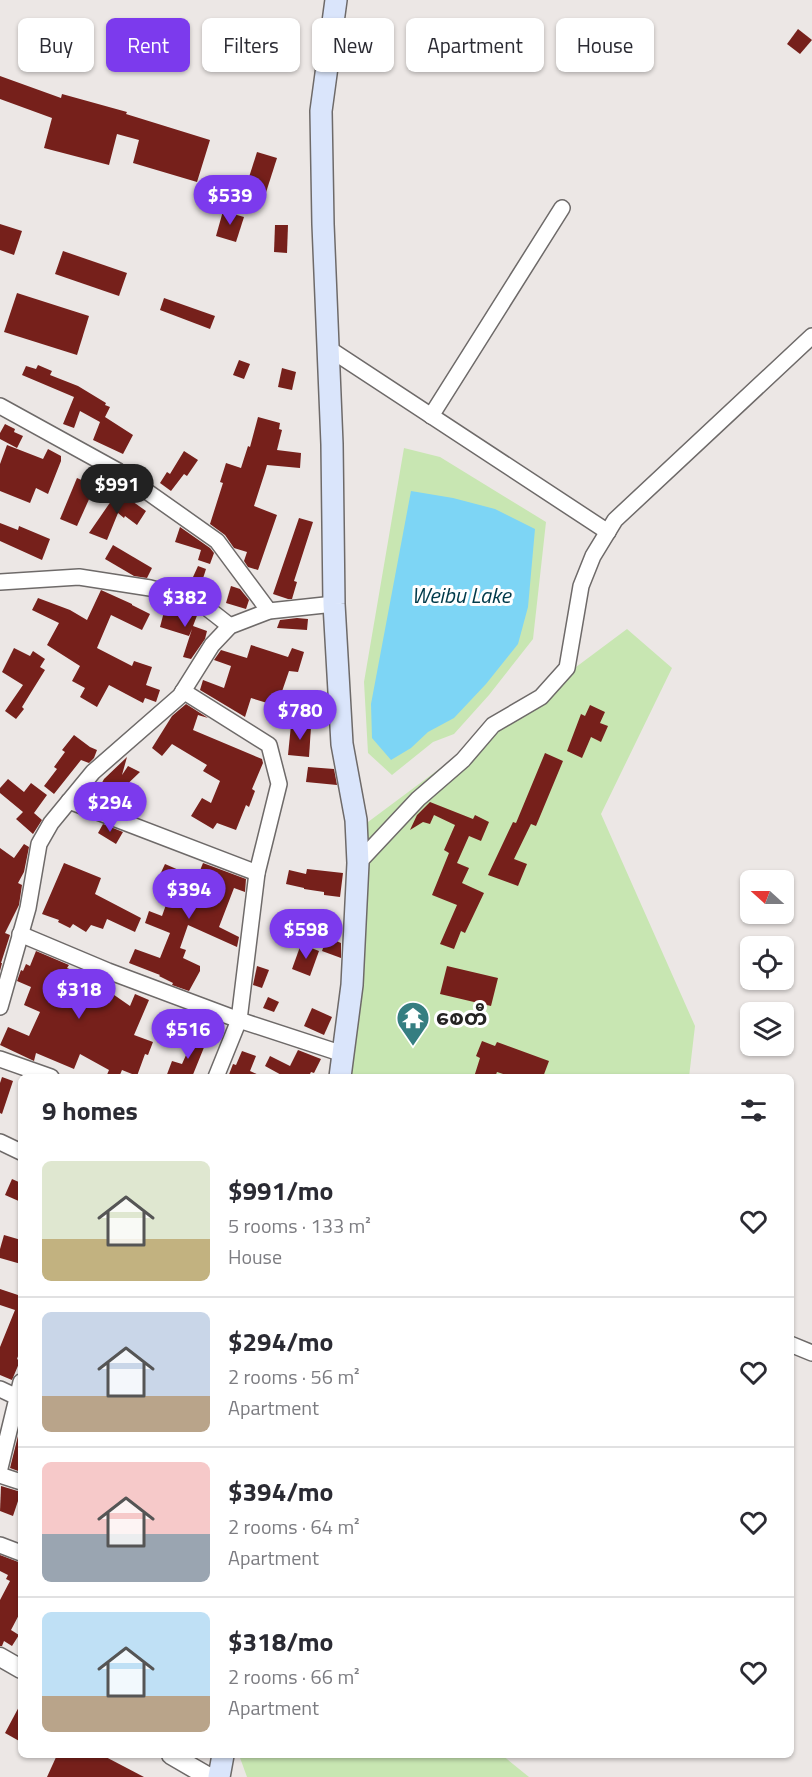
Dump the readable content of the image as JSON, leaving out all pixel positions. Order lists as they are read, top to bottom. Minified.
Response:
{"water":["Weibu Lake"],"places":{"temple":["စေတီ"]},"north":"left","page":{"chip":["Buy","Rent","Filters","New","Apartment","House"],"price":["$539","$991","$382","$780","$294","$394","$598","$318","$516"],"heading":"9 homes","list":[{"name":"$991/mo","note":"5 rooms · 133 m² · House"},{"name":"$294/mo","note":"2 rooms · 56 m² · Apartment"},{"name":"$394/mo","note":"2 rooms · 64 m² · Apartment"},{"name":"$318/mo","note":"2 rooms · 66 m² · Apartment"}]}}
